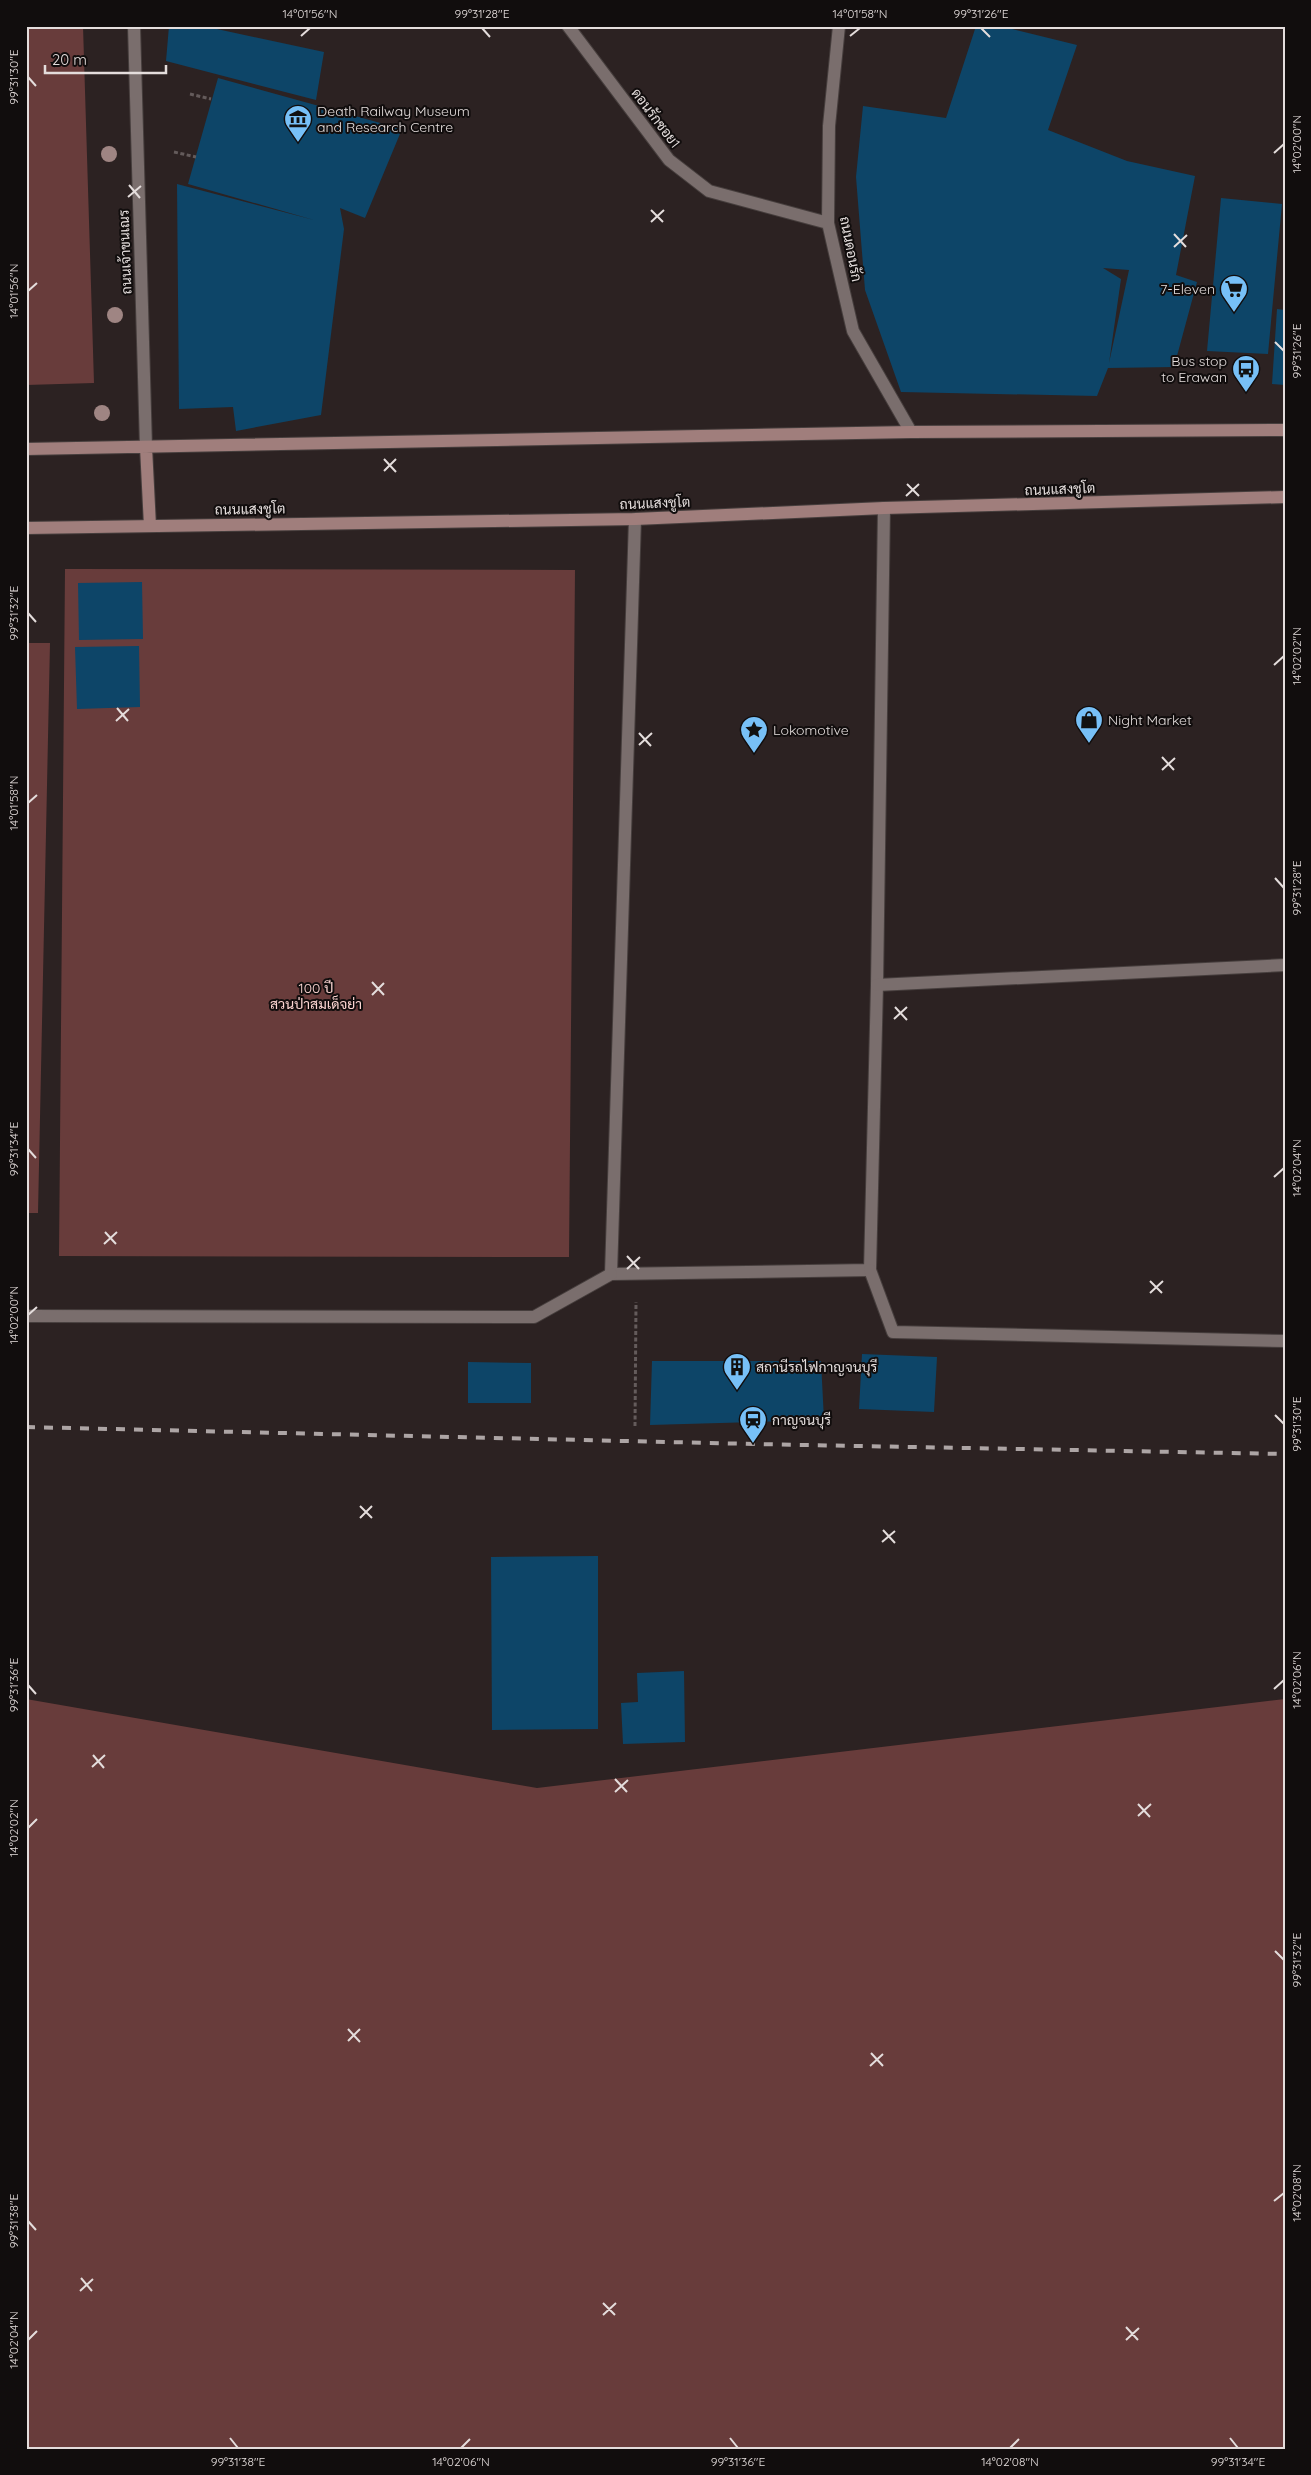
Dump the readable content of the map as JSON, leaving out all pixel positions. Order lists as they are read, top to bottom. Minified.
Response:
{"streets":{"main road":["ถนนแสงชูโต"],"street":["ดอนรักซอย1","ถนนดอนรัก","ถนนเจ้าขนเณร"]},"crossings":[["ดอนรักซอย1","ถนนดอนรัก"]],"parks":["100 ปี สวนป่าสมเด็จย่า"],"places":{"museum":["Death Railway Museum and Research Centre"],"supermarket":["7-Eleven"],"bus stop":["Bus stop to Erawan"],"shop":["Night Market"],"place":["Lokomotive"],"building":["สถานีรถไฟกาญจนบุรี"],"station":["กาญจนบุรี"]},"scale_bar":"20 m","coordinates":["14°01'56\"N","99°31'28\"E","14°01'58\"N","99°31'26\"E","99°31'30\"E","14°02'00\"N","99°31'32\"E","14°02'02\"N","99°31'34\"E","14°02'04\"N","14°02'06\"N","99°31'36\"E","14°02'08\"N","99°31'38\"E"]}
